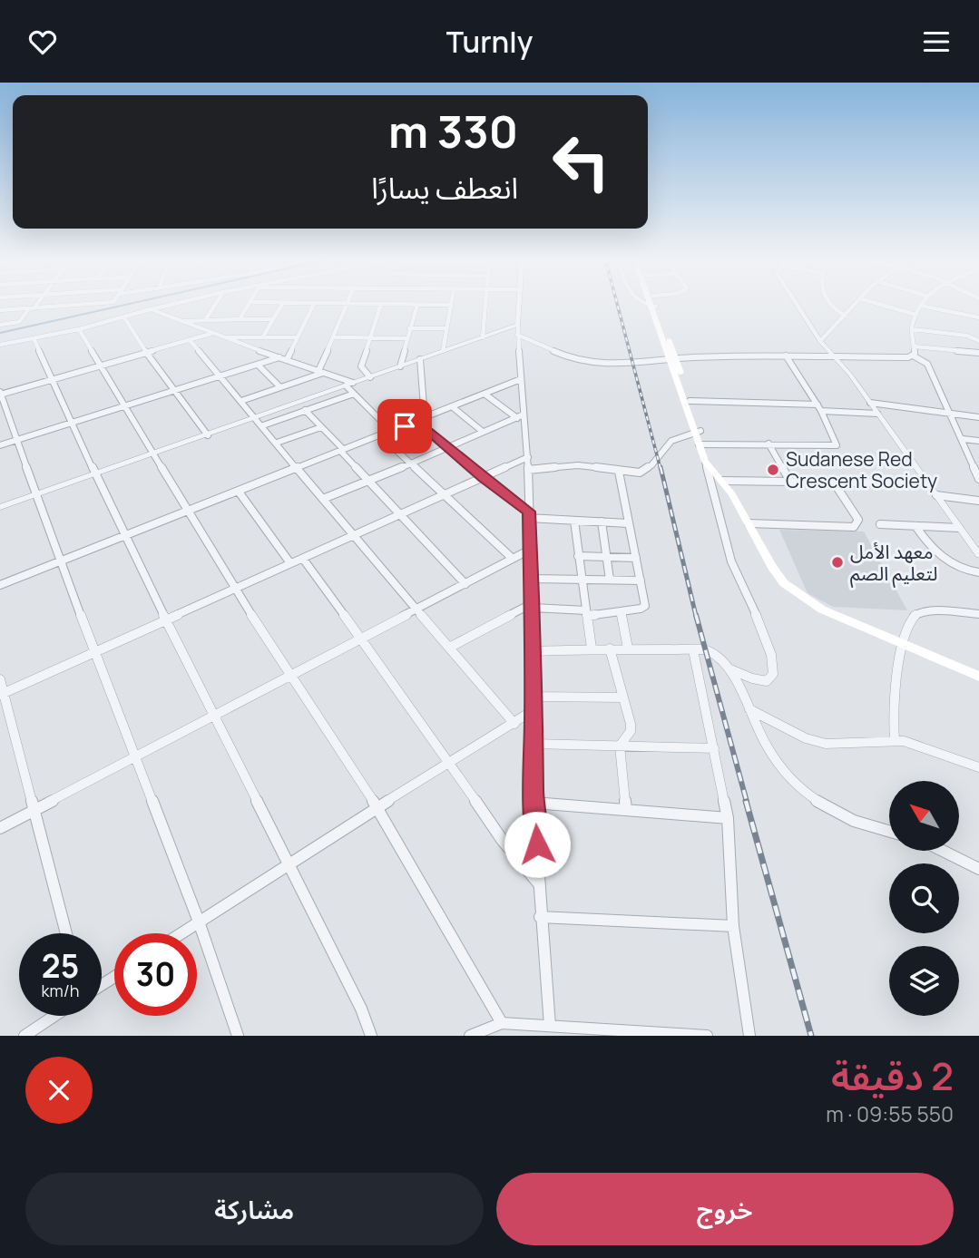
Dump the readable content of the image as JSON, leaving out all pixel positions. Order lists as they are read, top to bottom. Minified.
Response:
{"places":["Sudanese Red Crescent Society","معهد الأمل لتعليم الصم"],"north":"top left","page":{"header":"Turnly","turn":["330 m","انعطف يسارًا"],"speed":"25 km/h","limit":"30","heading":["2 دقيقة","550 m · 09:55"],"buttons":["خروج","مشاركة"]}}
